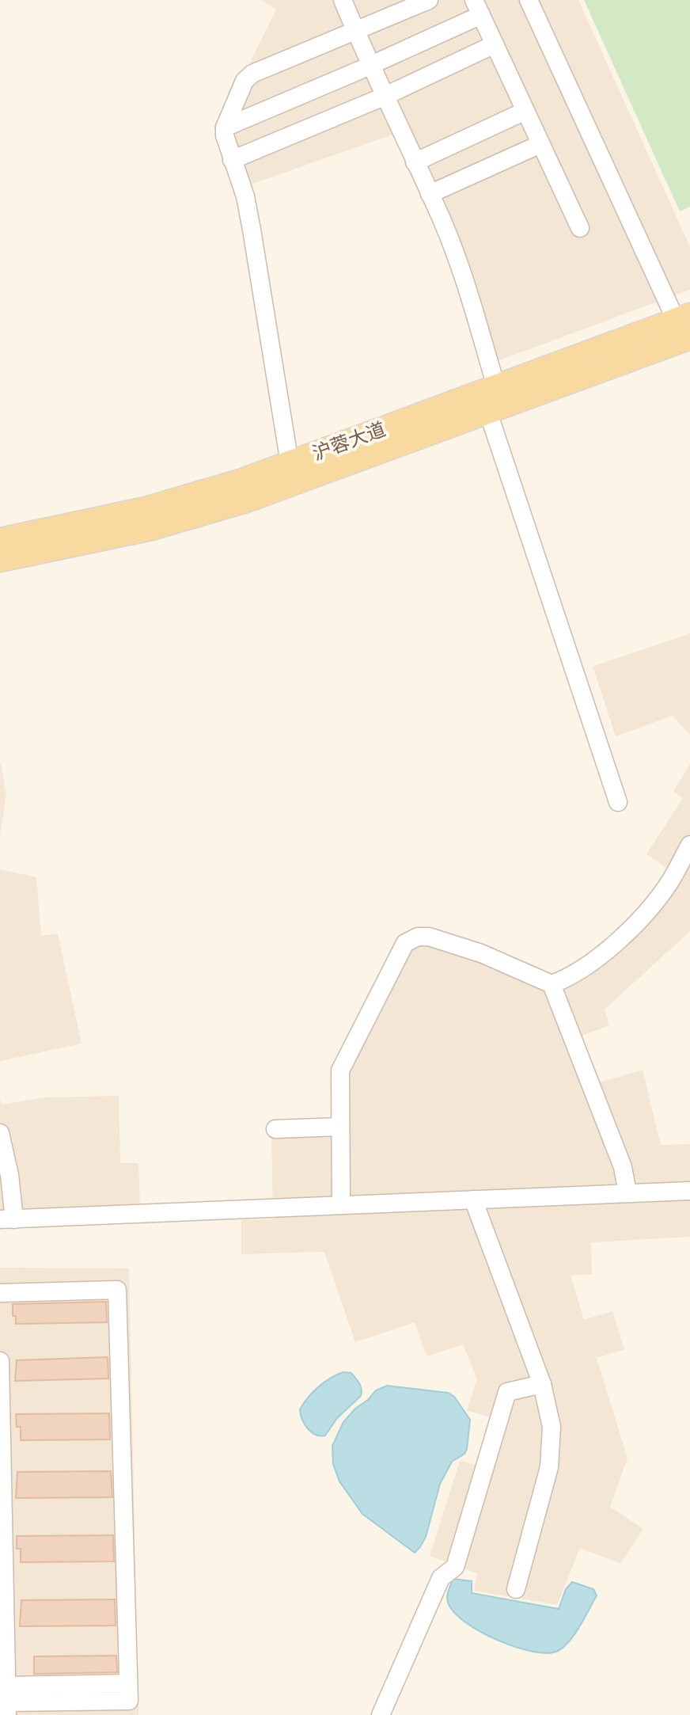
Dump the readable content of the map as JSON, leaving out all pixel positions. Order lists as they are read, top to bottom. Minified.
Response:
{"streets":{"main road":["沪蓉大道"]}}
